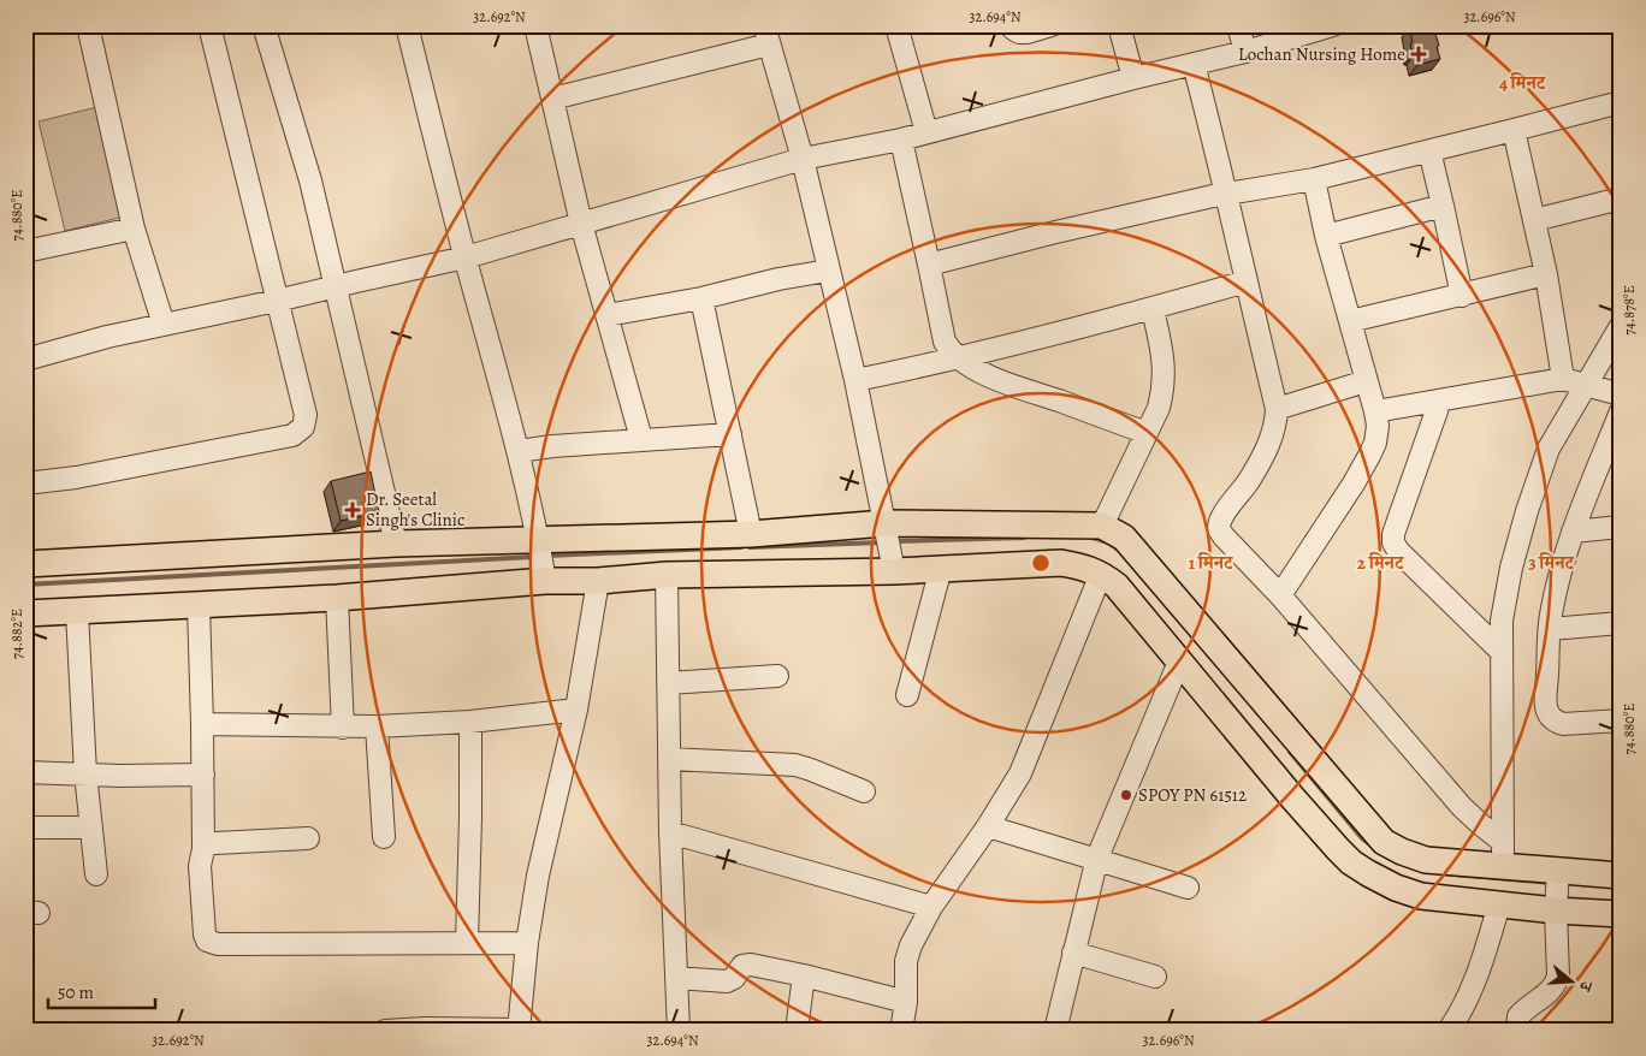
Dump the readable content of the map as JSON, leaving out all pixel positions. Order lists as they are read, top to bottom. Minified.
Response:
{"places":{"health":["Lochan Nursing Home","Dr. Seetal Singh's Clinic"],"other":["SPOY PN 61512"]},"scale_bar":"50 m","north":"right","coordinates":["32.692°N","32.694°N","32.696°N","74.880°E","74.878°E","74.882°E"],"rings":["4 मिनट","1 मिनट","2 मिनट","3 मिनट"]}
